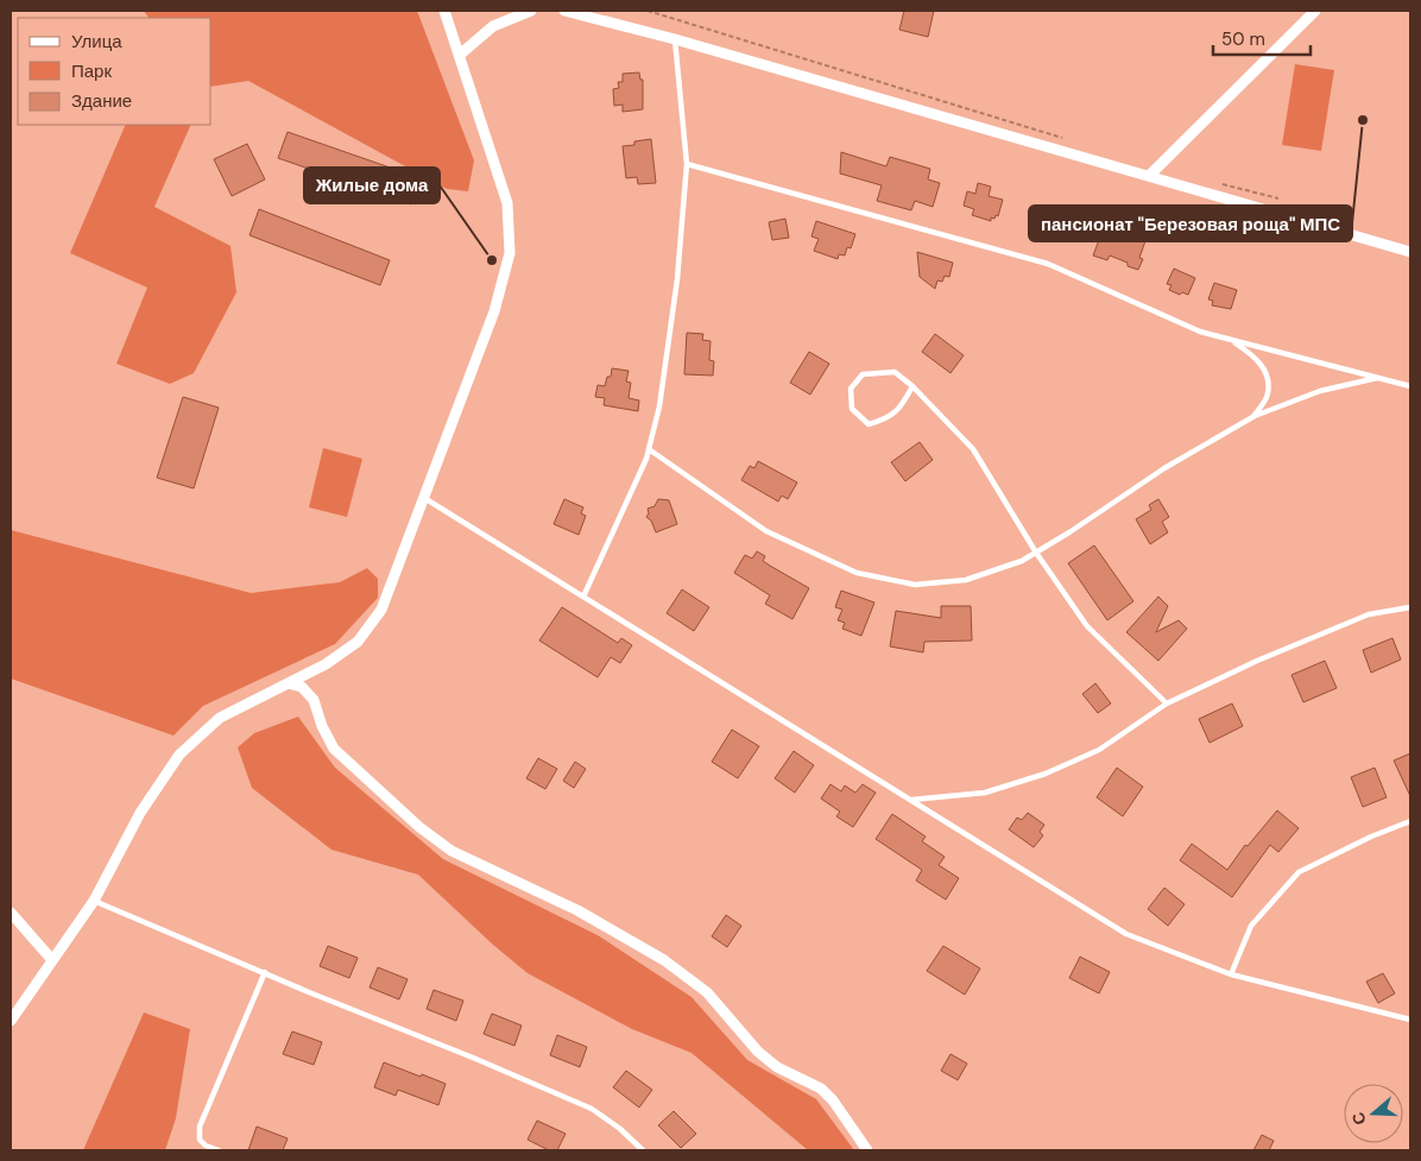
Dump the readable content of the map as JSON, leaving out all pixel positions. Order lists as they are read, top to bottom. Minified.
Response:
{"places":["пансионат \"Березовая роща\" МПС","Жилые дома"],"legend":["Улица","Парк","Здание"],"scale_bar":"50 m","north":"left"}
